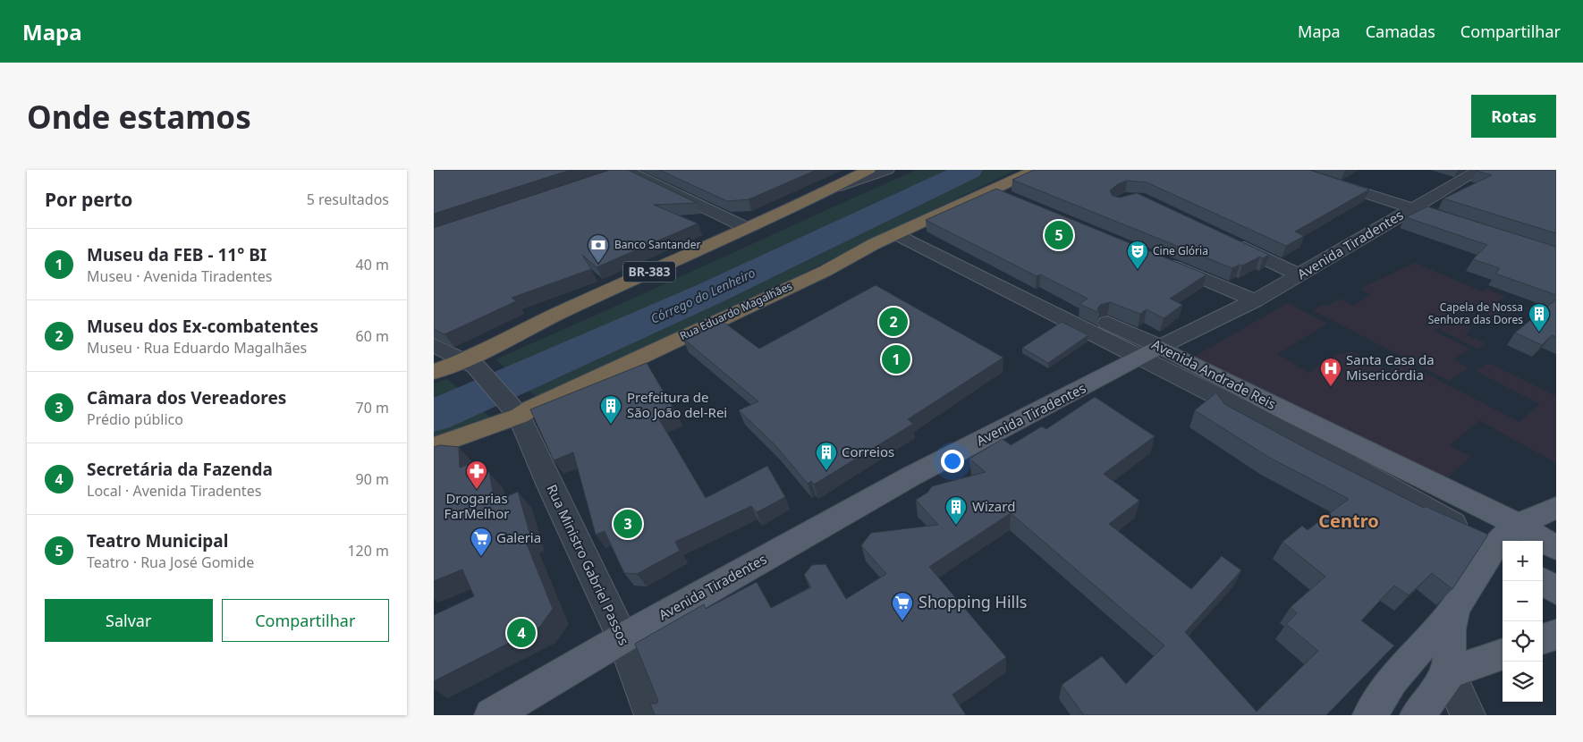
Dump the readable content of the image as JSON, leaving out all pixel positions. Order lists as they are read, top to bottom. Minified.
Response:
{"streets":{"highway":["BR-383","Rua Eduardo Magalhães"],"main road":["Avenida Tiradentes","Avenida Andrade Reis"],"street":["Rua Ministro Gabriel Passos"]},"crossings":[["Avenida Tiradentes","Avenida Andrade Reis"],["Avenida Tiradentes","Rua Ministro Gabriel Passos"],["BR-383","Rua Ministro Gabriel Passos"],["Rua Eduardo Magalhães","Avenida Andrade Reis"],["Rua Eduardo Magalhães","Rua Ministro Gabriel Passos"]],"districts":["Centro"],"water":["Córrego do Lenheiro"],"places":{"bank":["Banco Santander"],"theatre":["Cine Glória"],"building":["Capela de Nossa Senhora das Dores","Prefeitura de São João del-Rei","Correios","Wizard"],"hospital":["Santa Casa da Misericórdia"],"pharmacy":["Drogarias FarMelhor"],"supermarket":["Galeria","Shopping Hills"]},"page":{"header":"Mapa","nav":["Mapa","Camadas","Compartilhar"],"buttons":["Rotas",["Salvar","Compartilhar"]],"title":"Onde estamos","heading":["Por perto","5 resultados"],"pins":["5","2","1","3","4"],"list":[{"mark":"1","name":"Museu da FEB - 11° BI","note":"Museu · Avenida Tiradentes","value":"40 m"},{"mark":"2","name":"Museu dos Ex-combatentes","note":"Museu · Rua Eduardo Magalhães","value":"60 m"},{"mark":"3","name":"Câmara dos Vereadores","note":"Prédio público","value":"70 m"},{"mark":"4","name":"Secretária da Fazenda","note":"Local · Avenida Tiradentes","value":"90 m"},{"mark":"5","name":"Teatro Municipal","note":"Teatro · Rua José Gomide","value":"120 m"}],"map_buttons":["+","−"]}}
